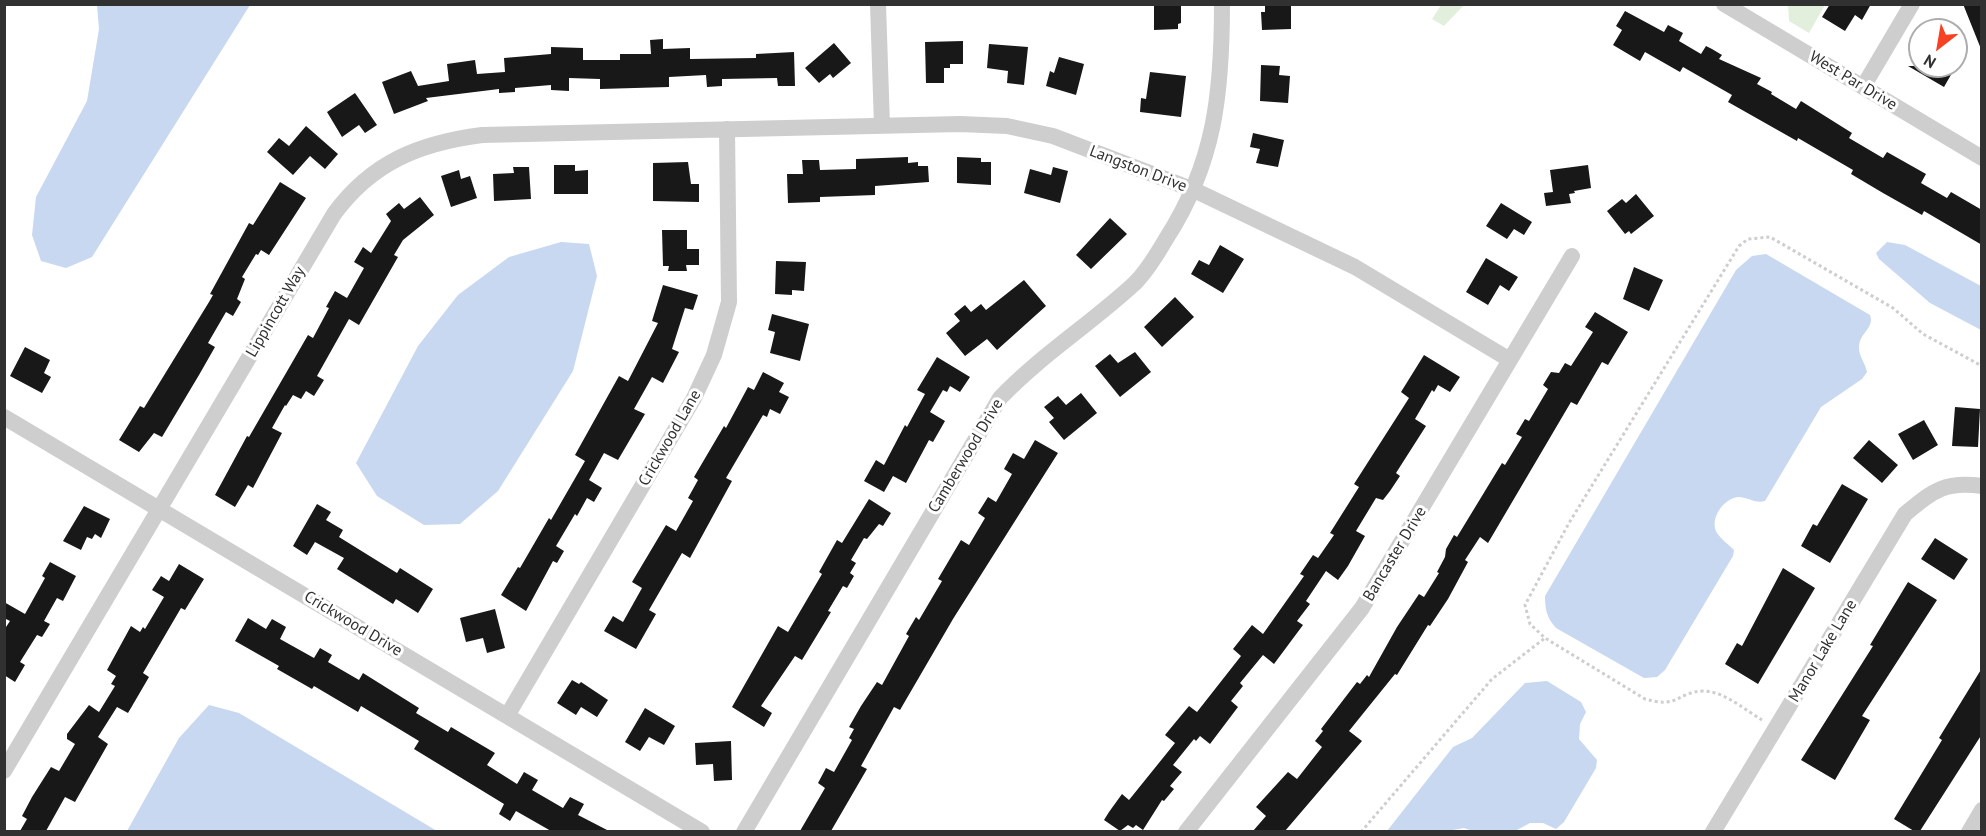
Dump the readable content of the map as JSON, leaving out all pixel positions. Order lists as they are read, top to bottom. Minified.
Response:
{"streets":{"street":["West Par Drive","Langston Drive","Lippincott Way","Crickwood Lane","Camberwood Drive","Bancaster Drive","Crickwood Drive","Manor Lake Lane"]},"crossings":[["Langston Drive","Lippincott Way"],["Langston Drive","Crickwood Lane"],["Langston Drive","Camberwood Drive"],["Langston Drive","Bancaster Drive"],["Lippincott Way","Crickwood Lane"],["Lippincott Way","Crickwood Drive"],["Crickwood Lane","Crickwood Drive"]],"north":"bottom left"}
